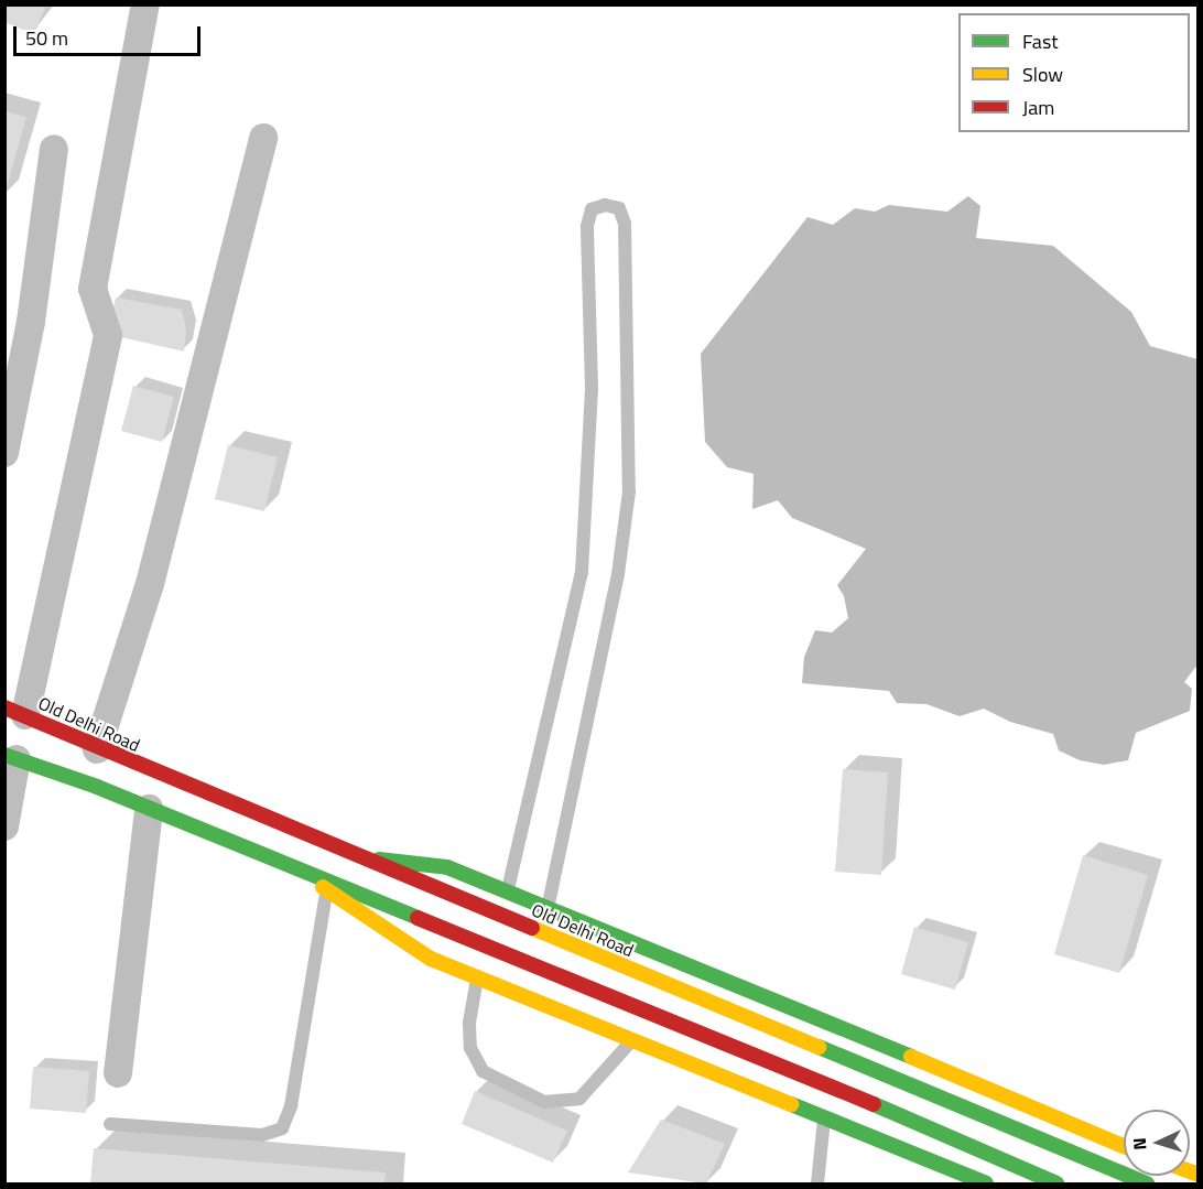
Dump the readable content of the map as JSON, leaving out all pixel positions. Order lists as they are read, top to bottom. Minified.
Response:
{"streets":{"main road":["Old Delhi Road"]},"legend":["Fast","Slow","Jam"],"scale_bar":"50 m","north":"left"}
